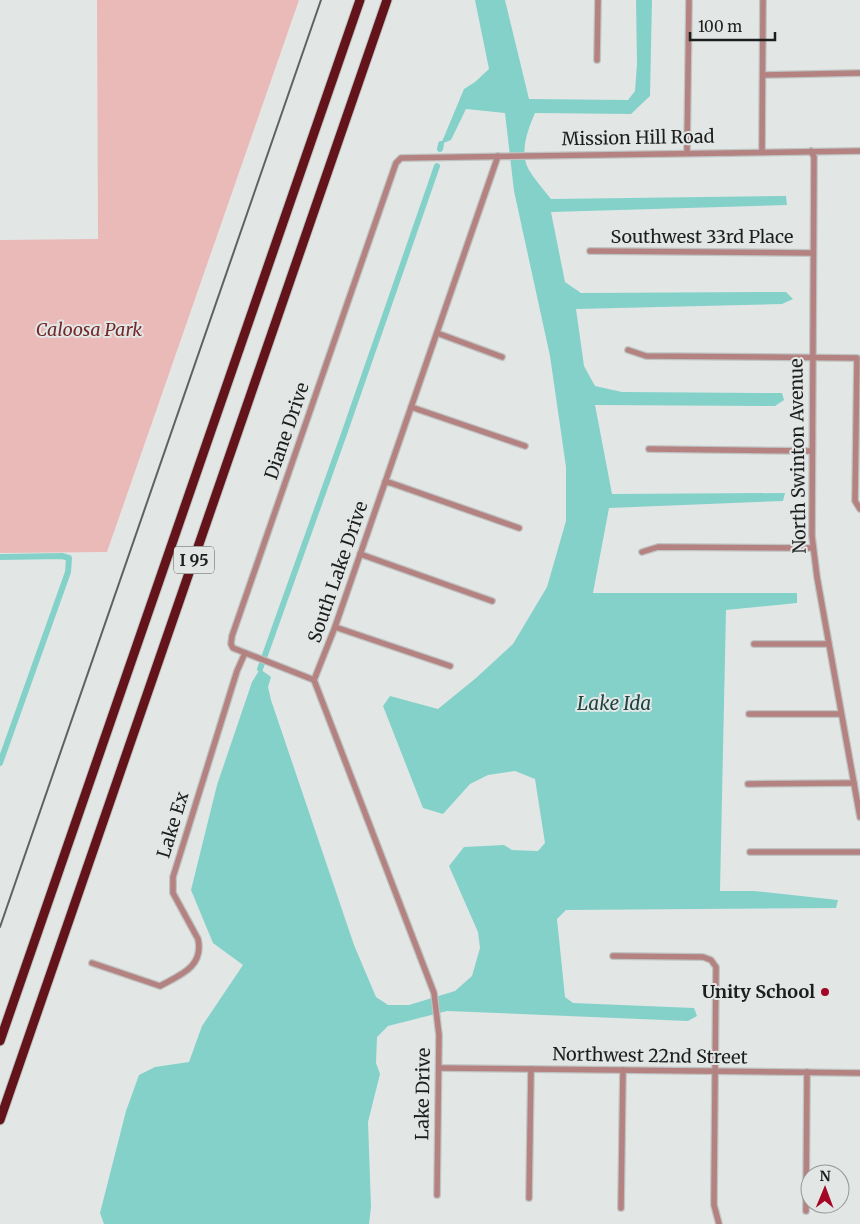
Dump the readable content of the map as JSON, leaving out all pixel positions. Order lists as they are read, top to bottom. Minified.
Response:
{"streets":{"highway":["I 95"],"street":["Mission Hill Road","Southwest 33rd Place","Diane Drive","North Swinton Avenue","South Lake Drive","Lake Ex","Northwest 22nd Street","Lake Drive"]},"crossings":[["Mission Hill Road","Diane Drive"],["Mission Hill Road","North Swinton Avenue"],["Mission Hill Road","South Lake Drive"],["Southwest 33rd Place","North Swinton Avenue"],["Diane Drive","Lake Ex"],["South Lake Drive","Lake Drive"],["Northwest 22nd Street","Lake Drive"]],"water":["Lake Ida"],"parks":["Caloosa Park"],"places":["Unity School"],"scale_bar":"100 m","north":"top"}
